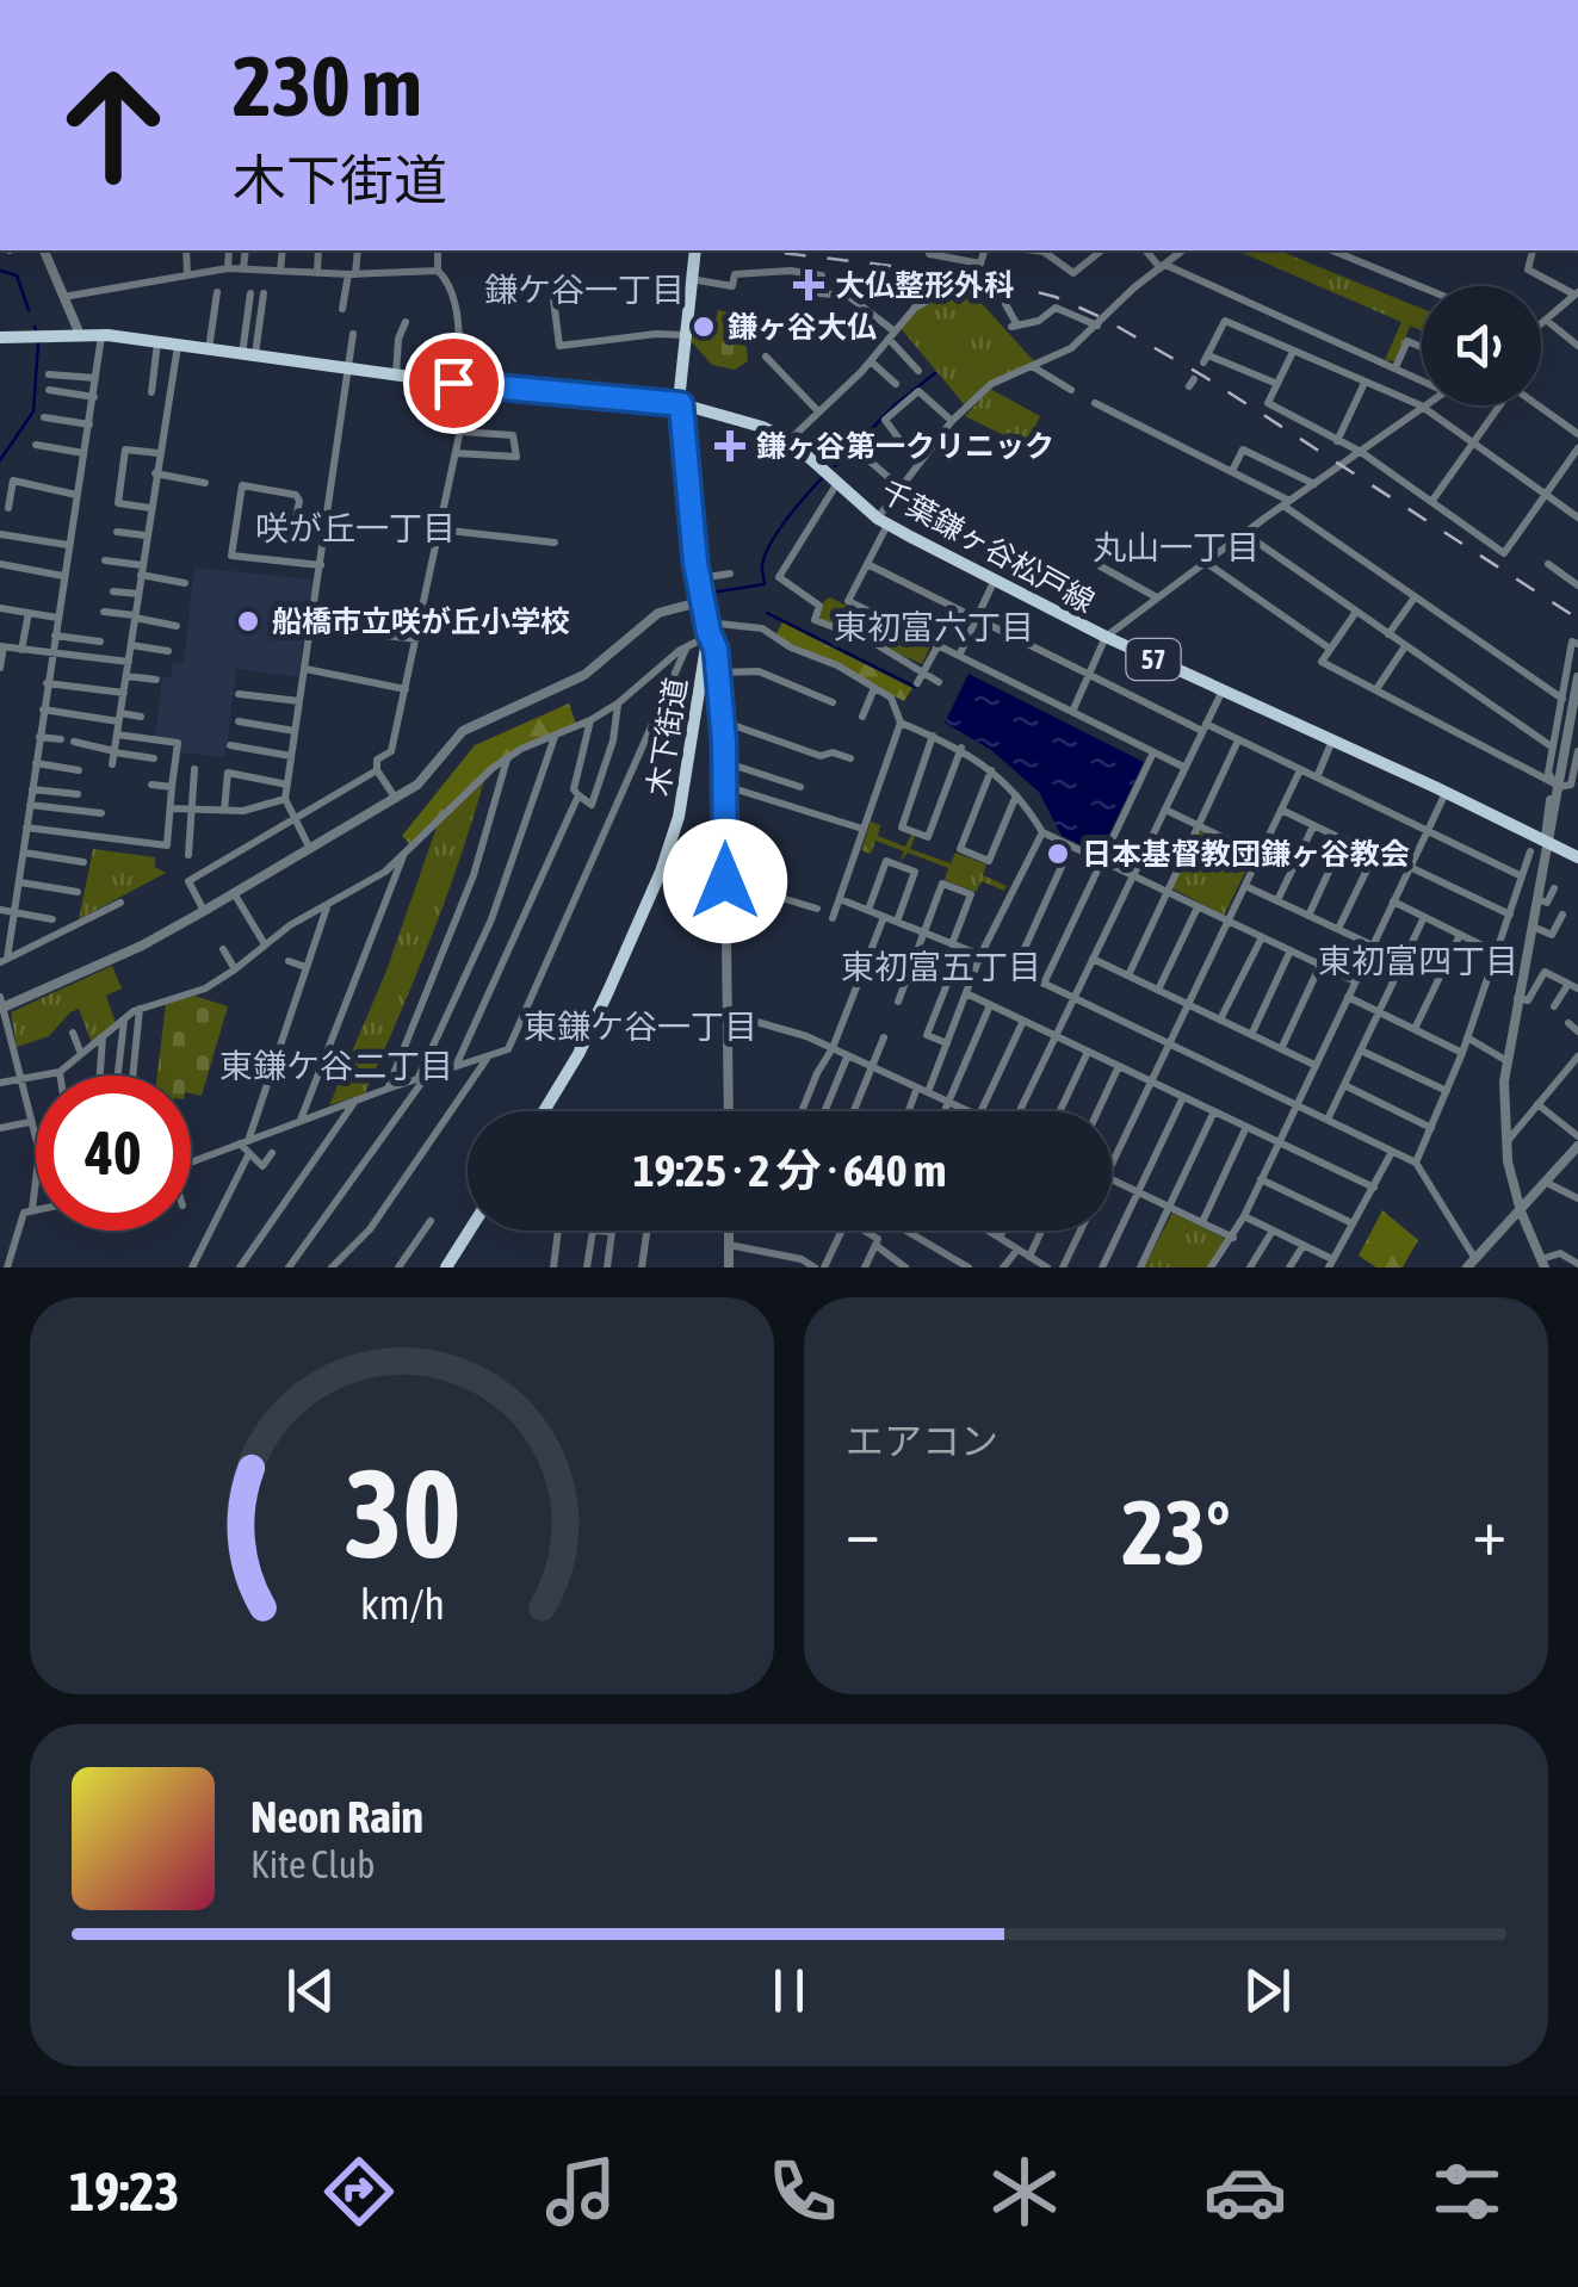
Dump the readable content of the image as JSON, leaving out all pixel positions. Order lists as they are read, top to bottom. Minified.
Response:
{"streets":{"main road":["千葉鎌ヶ谷松戸線","57","木下街道"]},"crossings":[["千葉鎌ヶ谷松戸線","木下街道"]],"districts":["鎌ケ谷一丁目","咲が丘一丁目","丸山一丁目","東初富六丁目","東初富四丁目","東初富五丁目","東鎌ケ谷一丁目","東鎌ケ谷二丁目"],"places":{"health":["大仏整形外科","鎌ヶ谷第一クリニック"],"other":["鎌ヶ谷大仏","船橋市立咲が丘小学校","日本基督教団鎌ヶ谷教会"]},"page":{"turn":["230 m","木下街道"],"limit":"40","trip":"19:25 · 2 分 · 640 m","tile":"エアコン","heat":["−","23°","+"],"song":["Neon Rain","Kite Club"],"tabs":"19:23","gauge":["30","km/h"]}}
